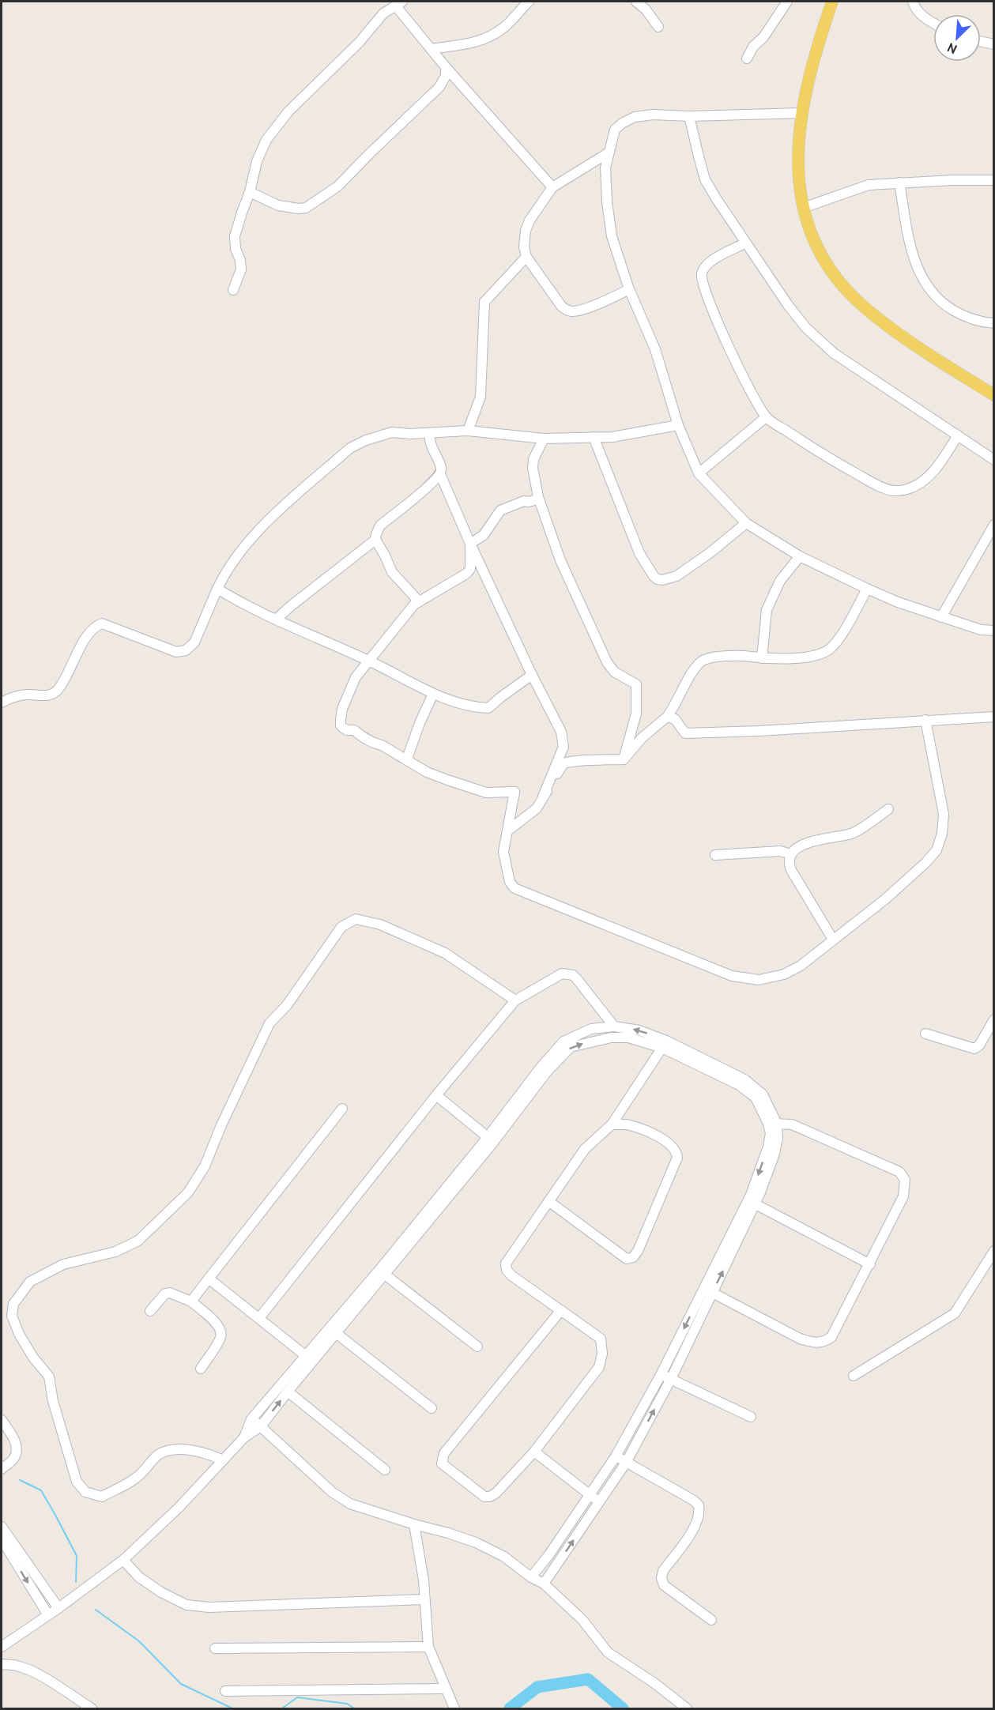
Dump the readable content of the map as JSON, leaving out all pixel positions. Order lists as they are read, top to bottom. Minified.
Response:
{"north":"bottom left"}
